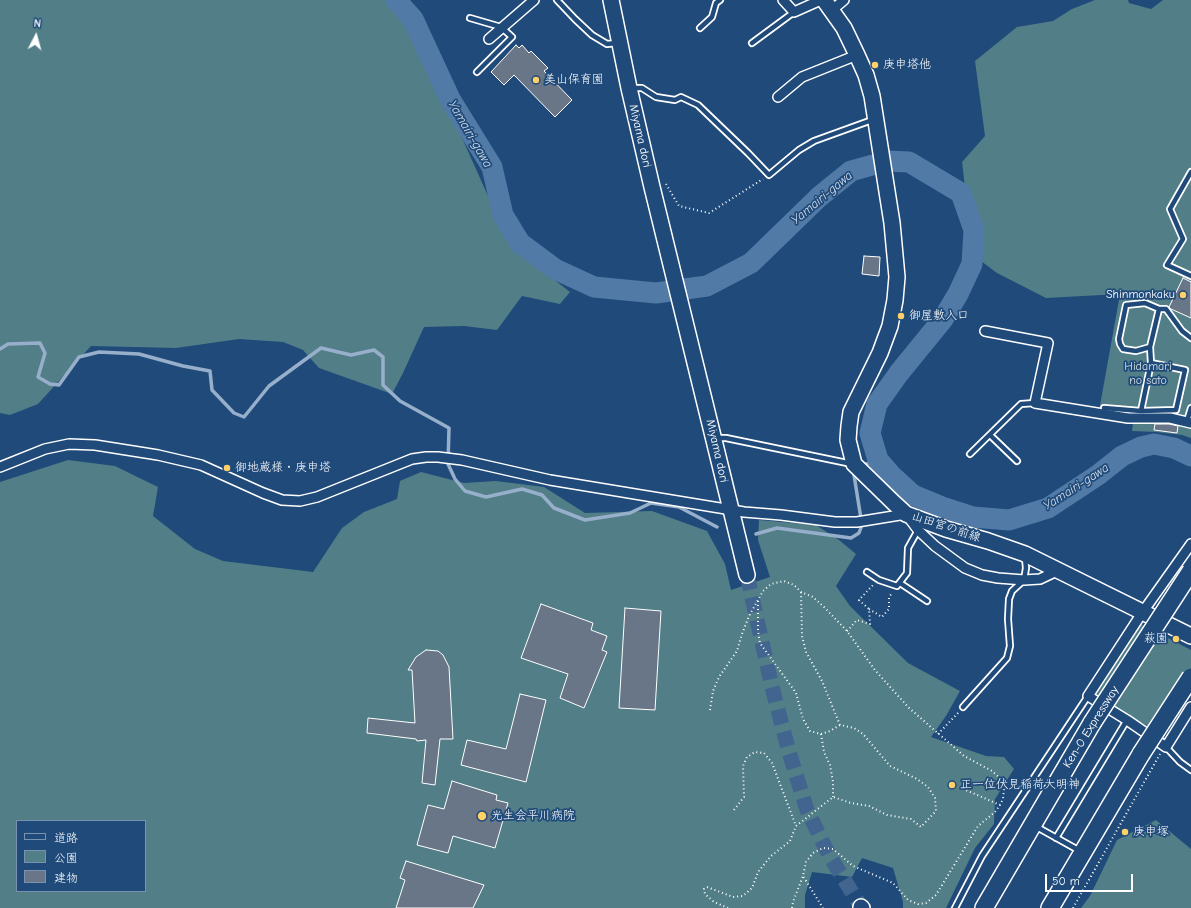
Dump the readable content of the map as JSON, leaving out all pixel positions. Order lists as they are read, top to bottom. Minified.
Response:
{"streets":{"highway":["Ken-O Expressway"],"main road":["Miyama dori","山田宮の前線"]},"water":["Yamairi-gawa"],"parks":["Hidamari no sato"],"places":["庚申塔他","美山保育園","Shinmonkaku","御屋敷入口","御地蔵様・庚申塔","萩園","正一位伏見稲荷大明神","光生会平川病院","庚申塚"],"legend":["道路","公園","建物"],"scale_bar":"50 m","north":"top"}
